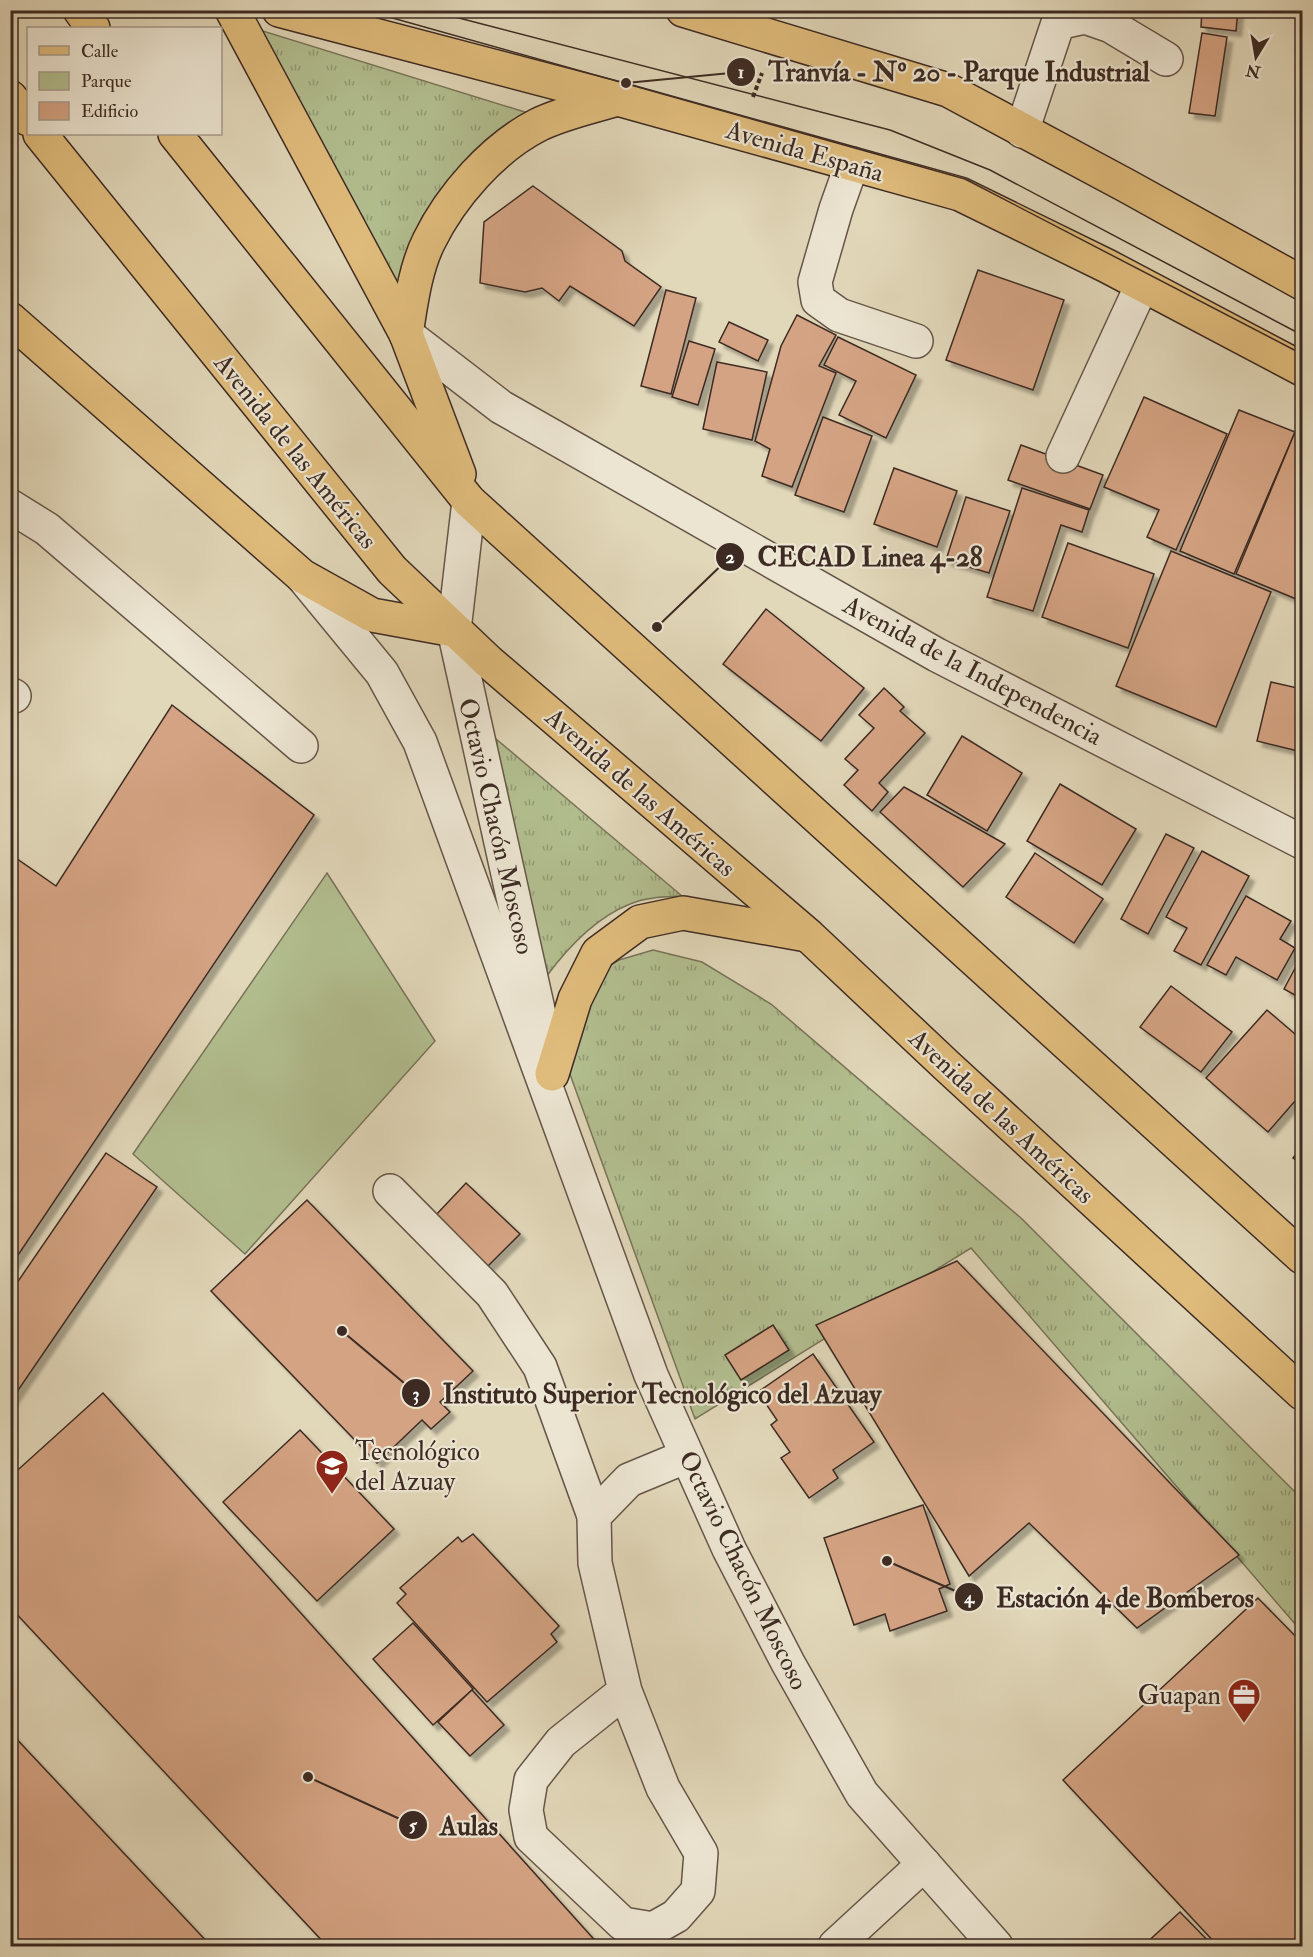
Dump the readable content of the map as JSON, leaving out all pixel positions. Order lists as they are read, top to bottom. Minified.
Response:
{"streets":{"main road":["Avenida España","Avenida de las Américas"],"street":["Avenida de la Independencia","Octavio Chacón Moscoso"]},"crossings":[["Avenida de las Américas","Octavio Chacón Moscoso"]],"places":{"other":["Tranvía - Nº 20 - Parque Industrial","CECAD Linea 4-28","Instituto Superior Tecnológico del Azuay","Estación 4 de Bomberos","Aulas"],"school or university":["Tecnológico del Azuay"],"office":["Guapan"]},"legend":["Calle","Parque","Edificio"],"north":"bottom"}
